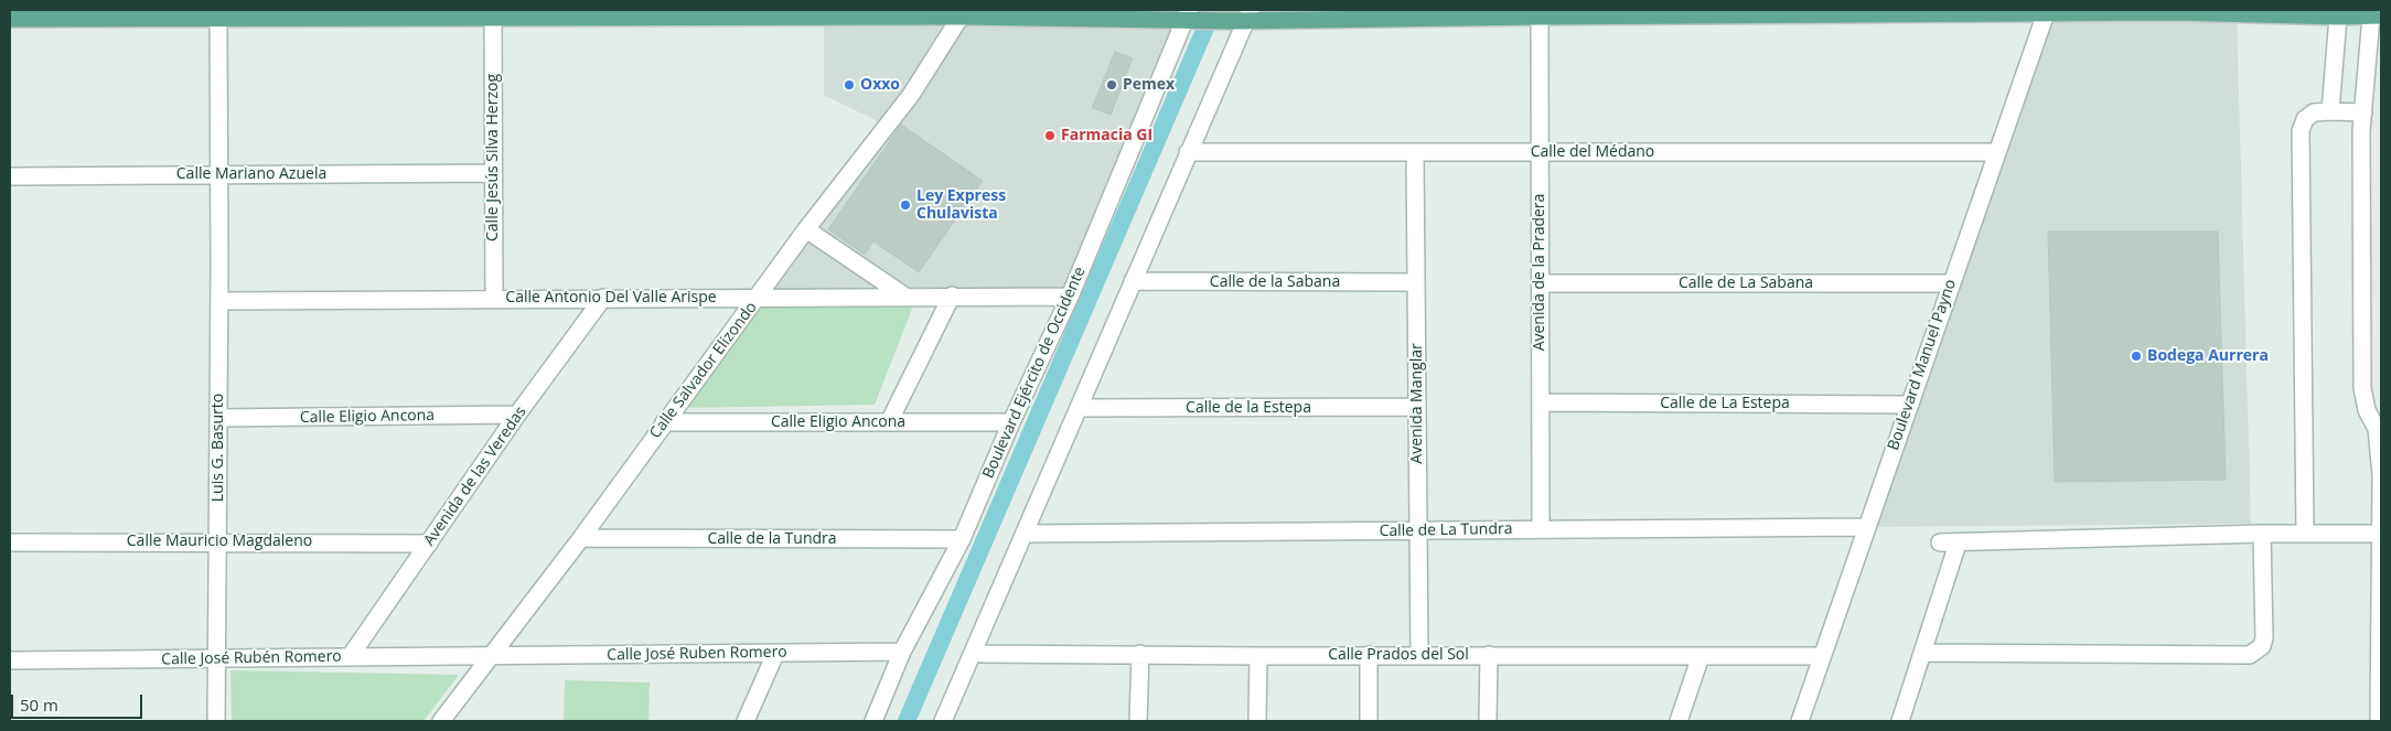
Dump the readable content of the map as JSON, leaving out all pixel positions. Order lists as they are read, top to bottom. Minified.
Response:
{"streets":{"street":["Calle del Médano","Calle Jesús Silva Herzog","Calle Mariano Azuela","Avenida de la Pradera","Calle de la Sabana","Calle de La Sabana","Calle Antonio Del Valle Arispe","Boulevard Manuel Payno","Calle Salvador Elizondo","Boulevard Ejército de Occidente","Avenida Manglar","Calle de La Estepa","Calle de la Estepa","Calle Eligio Ancona","Luis G. Basurto","Avenida de las Veredas","Calle de La Tundra","Calle de la Tundra","Calle Mauricio Magdaleno","Calle José Ruben Romero","Calle Prados del Sol","Calle José Rubén Romero"]},"crossings":[["Calle del Médano","Avenida de la Pradera"],["Calle del Médano","Boulevard Manuel Payno"],["Calle del Médano","Avenida Manglar"],["Calle Jesús Silva Herzog","Calle Mariano Azuela"],["Calle Jesús Silva Herzog","Calle Antonio Del Valle Arispe"],["Calle Mariano Azuela","Luis G. Basurto"],["Avenida de la Pradera","Calle de La Sabana"],["Avenida de la Pradera","Calle de La Estepa"],["Avenida de la Pradera","Calle de La Tundra"],["Calle de la Sabana","Avenida Manglar"],["Calle de La Sabana","Boulevard Manuel Payno"],["Calle Antonio Del Valle Arispe","Calle Salvador Elizondo"],["Calle Antonio Del Valle Arispe","Boulevard Ejército de Occidente"],["Calle Antonio Del Valle Arispe","Luis G. Basurto"],["Calle Antonio Del Valle Arispe","Avenida de las Veredas"],["Boulevard Manuel Payno","Calle de La Estepa"],["Boulevard Manuel Payno","Calle de La Tundra"],["Boulevard Manuel Payno","Calle Prados del Sol"],["Calle Salvador Elizondo","Calle Eligio Ancona"],["Calle Salvador Elizondo","Calle de la Tundra"],["Calle Salvador Elizondo","Calle José Ruben Romero"],["Calle Salvador Elizondo","Calle José Rubén Romero"],["Boulevard Ejército de Occidente","Calle Eligio Ancona"],["Boulevard Ejército de Occidente","Calle de la Tundra"],["Boulevard Ejército de Occidente","Calle José Ruben Romero"],["Avenida Manglar","Calle de la Estepa"],["Avenida Manglar","Calle de La Tundra"],["Avenida Manglar","Calle Prados del Sol"],["Calle Eligio Ancona","Luis G. Basurto"],["Calle Eligio Ancona","Avenida de las Veredas"],["Luis G. Basurto","Calle Mauricio Magdaleno"],["Luis G. Basurto","Calle José Rubén Romero"],["Avenida de las Veredas","Calle Mauricio Magdaleno"],["Avenida de las Veredas","Calle José Rubén Romero"],["Calle José Ruben Romero","Calle José Rubén Romero"]],"places":["Oxxo","Pemex","Farmacia GI","Ley Express Chulavista","Bodega Aurrera"],"scale_bar":"50 m"}
